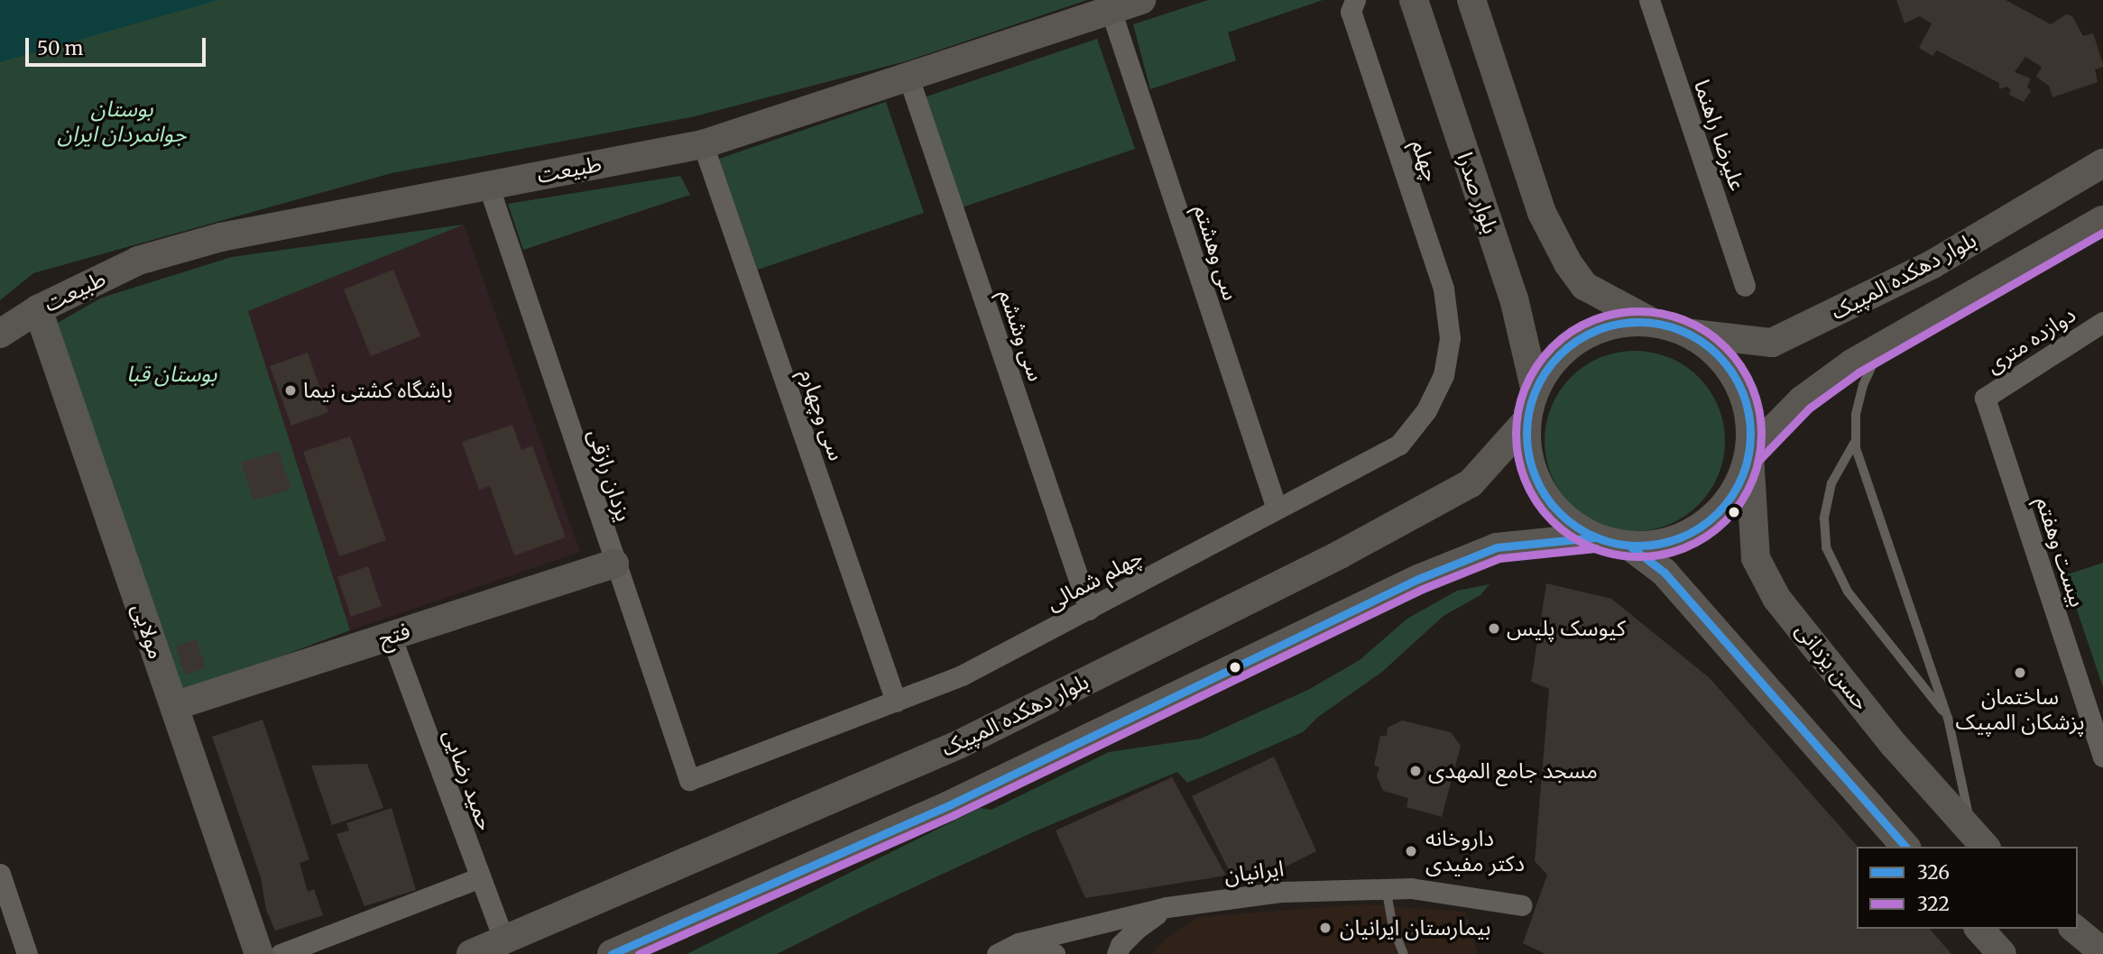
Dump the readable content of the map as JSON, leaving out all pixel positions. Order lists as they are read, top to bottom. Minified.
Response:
{"streets":{"main road":["طبیعت","بلوار صدرا","بلوار دهکده المپیک","مولایی","فتح","حسن یزدانی"],"street":["علیرضا راهنما","چهلم","سی وهشتم","سی وششم","دوازده متری","سی وچهارم","یزدان رازقی","بیست وهفتم","چهلم شمالی","حمید رضایی","ایرانیان"]},"crossings":[["چهلم","چهلم شمالی"],["طبیعت","سی وهشتم"],["طبیعت","سی وششم"],["طبیعت","سی وچهارم"],["طبیعت","یزدان رازقی"],["طبیعت","مولایی"],["بلوار صدرا","بلوار دهکده المپیک"],["بلوار صدرا","حسن یزدانی"],["سی وهشتم","چهلم شمالی"],["بلوار دهکده المپیک","حسن یزدانی"],["بلوار دهکده المپیک","حمید رضایی"],["سی وششم","چهلم شمالی"],["دوازده متری","بیست وهفتم"],["سی وچهارم","چهلم شمالی"],["یزدان رازقی","چهلم شمالی"],["یزدان رازقی","فتح"],["مولایی","فتح"],["فتح","حمید رضایی"]],"parks":["بوستان جوانمردان ایران","بوستان قبا"],"places":["باشگاه کشتی نیما","کیوسک پلیس","ساختمان پزشکان المپیک","مسجد جامع المهدی","داروخانه دکتر مفیدی","بیمارستان ایرانیان"],"lines":["transit line 322","transit line 326"],"legend":["326","322"],"scale_bar":"50 m"}
